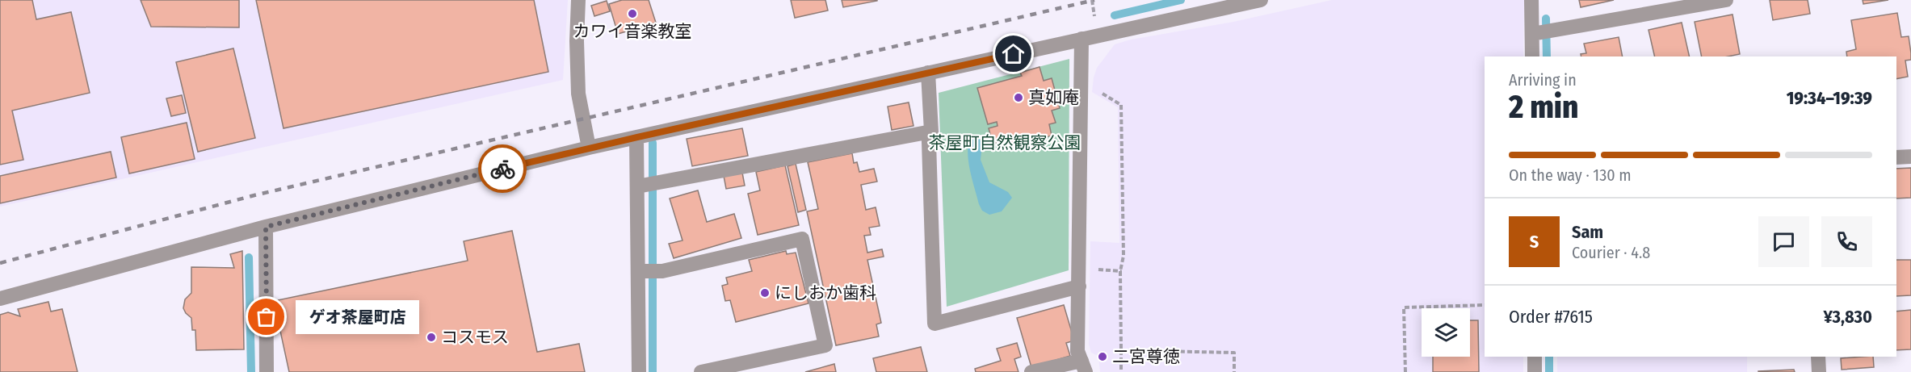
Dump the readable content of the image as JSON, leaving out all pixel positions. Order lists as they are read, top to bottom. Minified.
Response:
{"parks":["茶屋町自然観察公園"],"places":["カワイ音楽教室","真如庵","にしおか歯科","ゲオ茶屋町店","コスモス","二宮尊徳"],"page":{"heading":["2 min","Arriving in","19:34–19:39"],"panel":["Sam","Courier · 4.8","Order #7615","¥3,830"],"bar":"On the way · 130 m","round":"S","bubble":"ゲオ茶屋町店"}}
